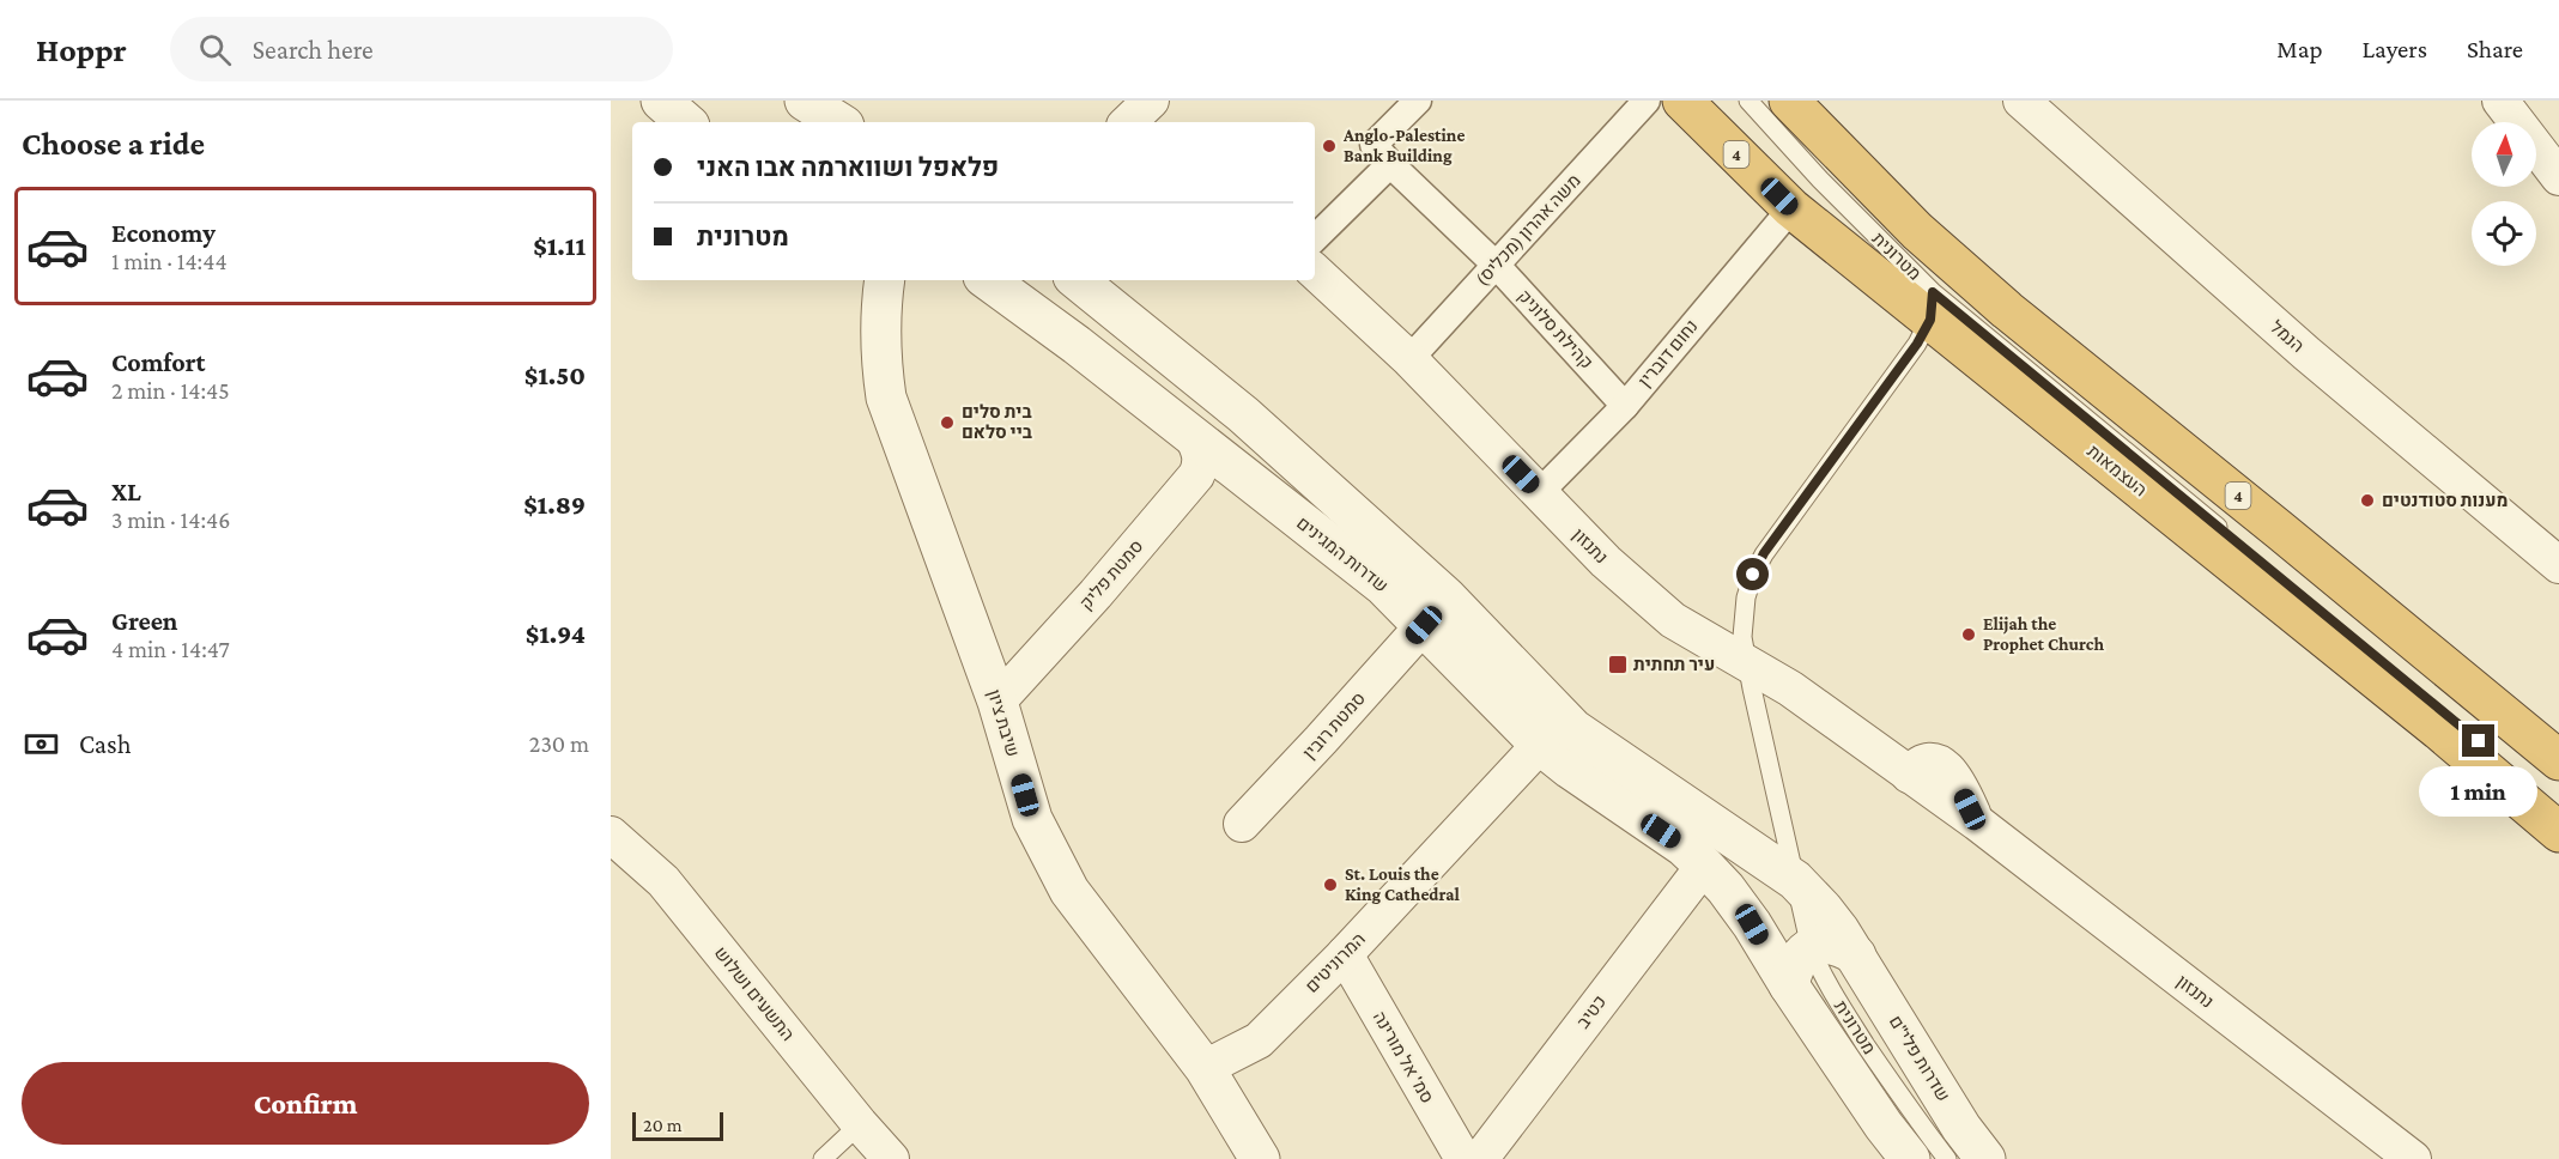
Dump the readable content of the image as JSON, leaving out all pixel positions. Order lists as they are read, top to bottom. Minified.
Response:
{"streets":{"highway":["4","העצמאות"],"street":["משה אהרון (מכליס)","קהילת סלוניק","הנמל","נחום דוברין","נתנזון","שדרות המגינים","סמטת פליק","שיבת ציון","סמטת רובין","המרוניטים","התשעים ושלוש","כטיב","סמ' אל מורינה","שדרות פלי\"ם"],"lane":["מטרונית"]},"crossings":[["משה אהרון (מכליס)","קהילת סלוניק"],["משה אהרון (מכליס)","נתנזון"],["מטרונית","העצמאות"],["מטרונית","נתנזון"],["מטרונית","שדרות המגינים"],["קהילת סלוניק","נחום דוברין"],["נחום דוברין","העצמאות"],["נחום דוברין","נתנזון"],["שדרות המגינים","סמטת פליק"],["שדרות המגינים","סמטת רובין"],["שדרות המגינים","המרוניטים"],["שדרות המגינים","כטיב"],["שדרות המגינים","שדרות פלי\"ם"],["סמטת פליק","שיבת ציון"],["שיבת ציון","המרוניטים"],["המרוניטים","סמ' אל מורינה"]],"places":{"other":["Anglo-Palestine Bank Building","בית סלים ביי סלאם","מענות סטודנטים","Elijah the Prophet Church","St. Louis the King Cathedral"],"transit":["עיר תחתית"]},"scale_bar":"20 m","north":"top","page":{"header":"Hoppr","search":"Search here","nav":["Map","Layers","Share"],"heading":"Choose a ride","banner":["פלאפל ושווארמה אבו האני","מטרונית"],"list":[{"name":"Economy","note":"1 min · 14:44","value":"$1.11"},{"name":"Comfort","note":"2 min · 14:45","value":"$1.50"},{"name":"XL","note":"3 min · 14:46","value":"$1.89"},{"name":"Green","note":"4 min · 14:47","value":"$1.94"}],"pay":["Cash","230 m"],"bubble":"1 min","buttons":"Confirm","scale":"20 m"}}
